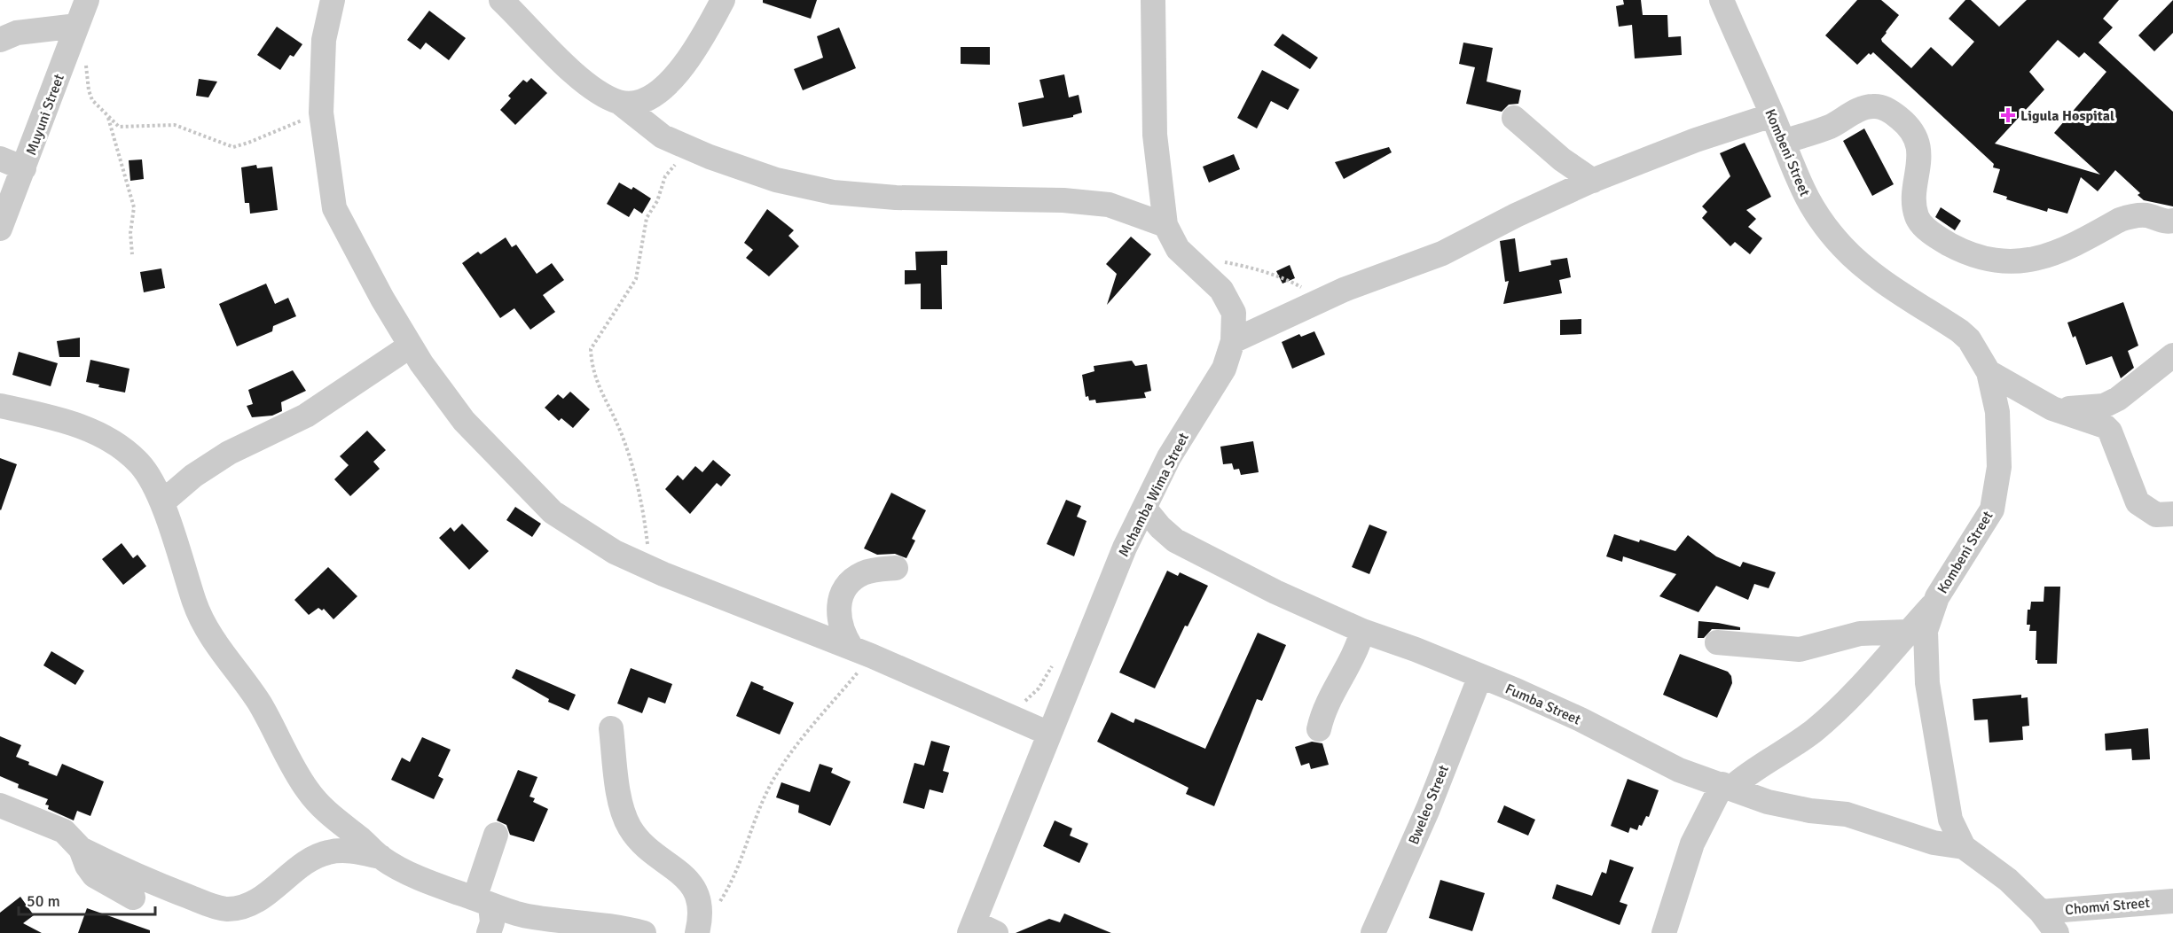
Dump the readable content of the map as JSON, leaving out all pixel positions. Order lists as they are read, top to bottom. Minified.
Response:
{"streets":{"street":["Muyuni Street","Kombeni Street","Mchamba Wima Street","Fumba Street","Bweleo Street","Chomvi Street"]},"crossings":[["Kombeni Street","Fumba Street"],["Kombeni Street","Chomvi Street"],["Mchamba Wima Street","Fumba Street"],["Fumba Street","Bweleo Street"]],"places":{"health":["Ligula Hospital"]},"scale_bar":"50 m"}
